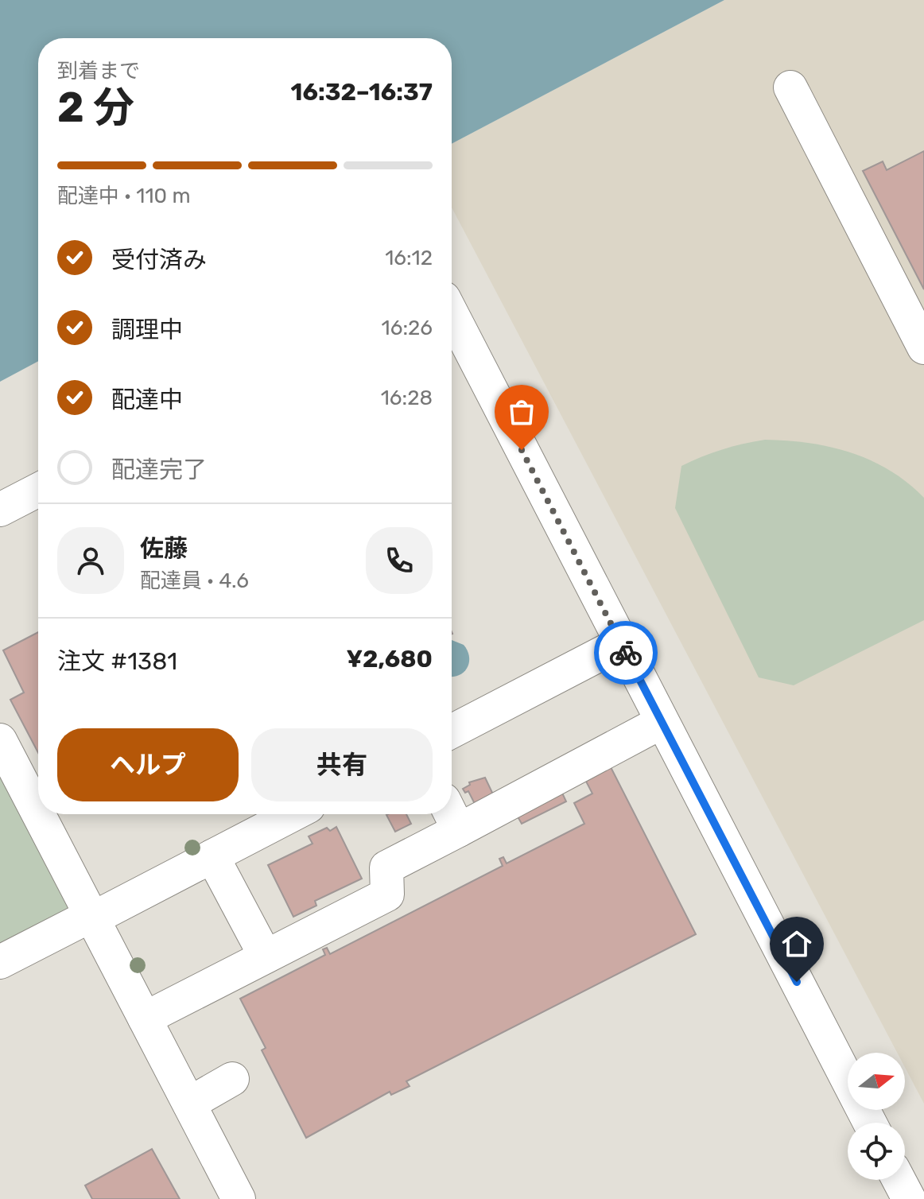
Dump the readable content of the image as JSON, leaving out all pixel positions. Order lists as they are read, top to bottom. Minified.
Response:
{"north":"right","page":{"heading":["2 分","到着まで","16:32–16:37"],"panel":["佐藤","配達員 · 4.6","注文 #1381","¥2,680"],"bar":"配達中 · 110 m","list":[["受付済み","16:12"],["調理中","16:26"],["配達中","16:28"],"配達完了"],"buttons":["ヘルプ","共有"]}}
